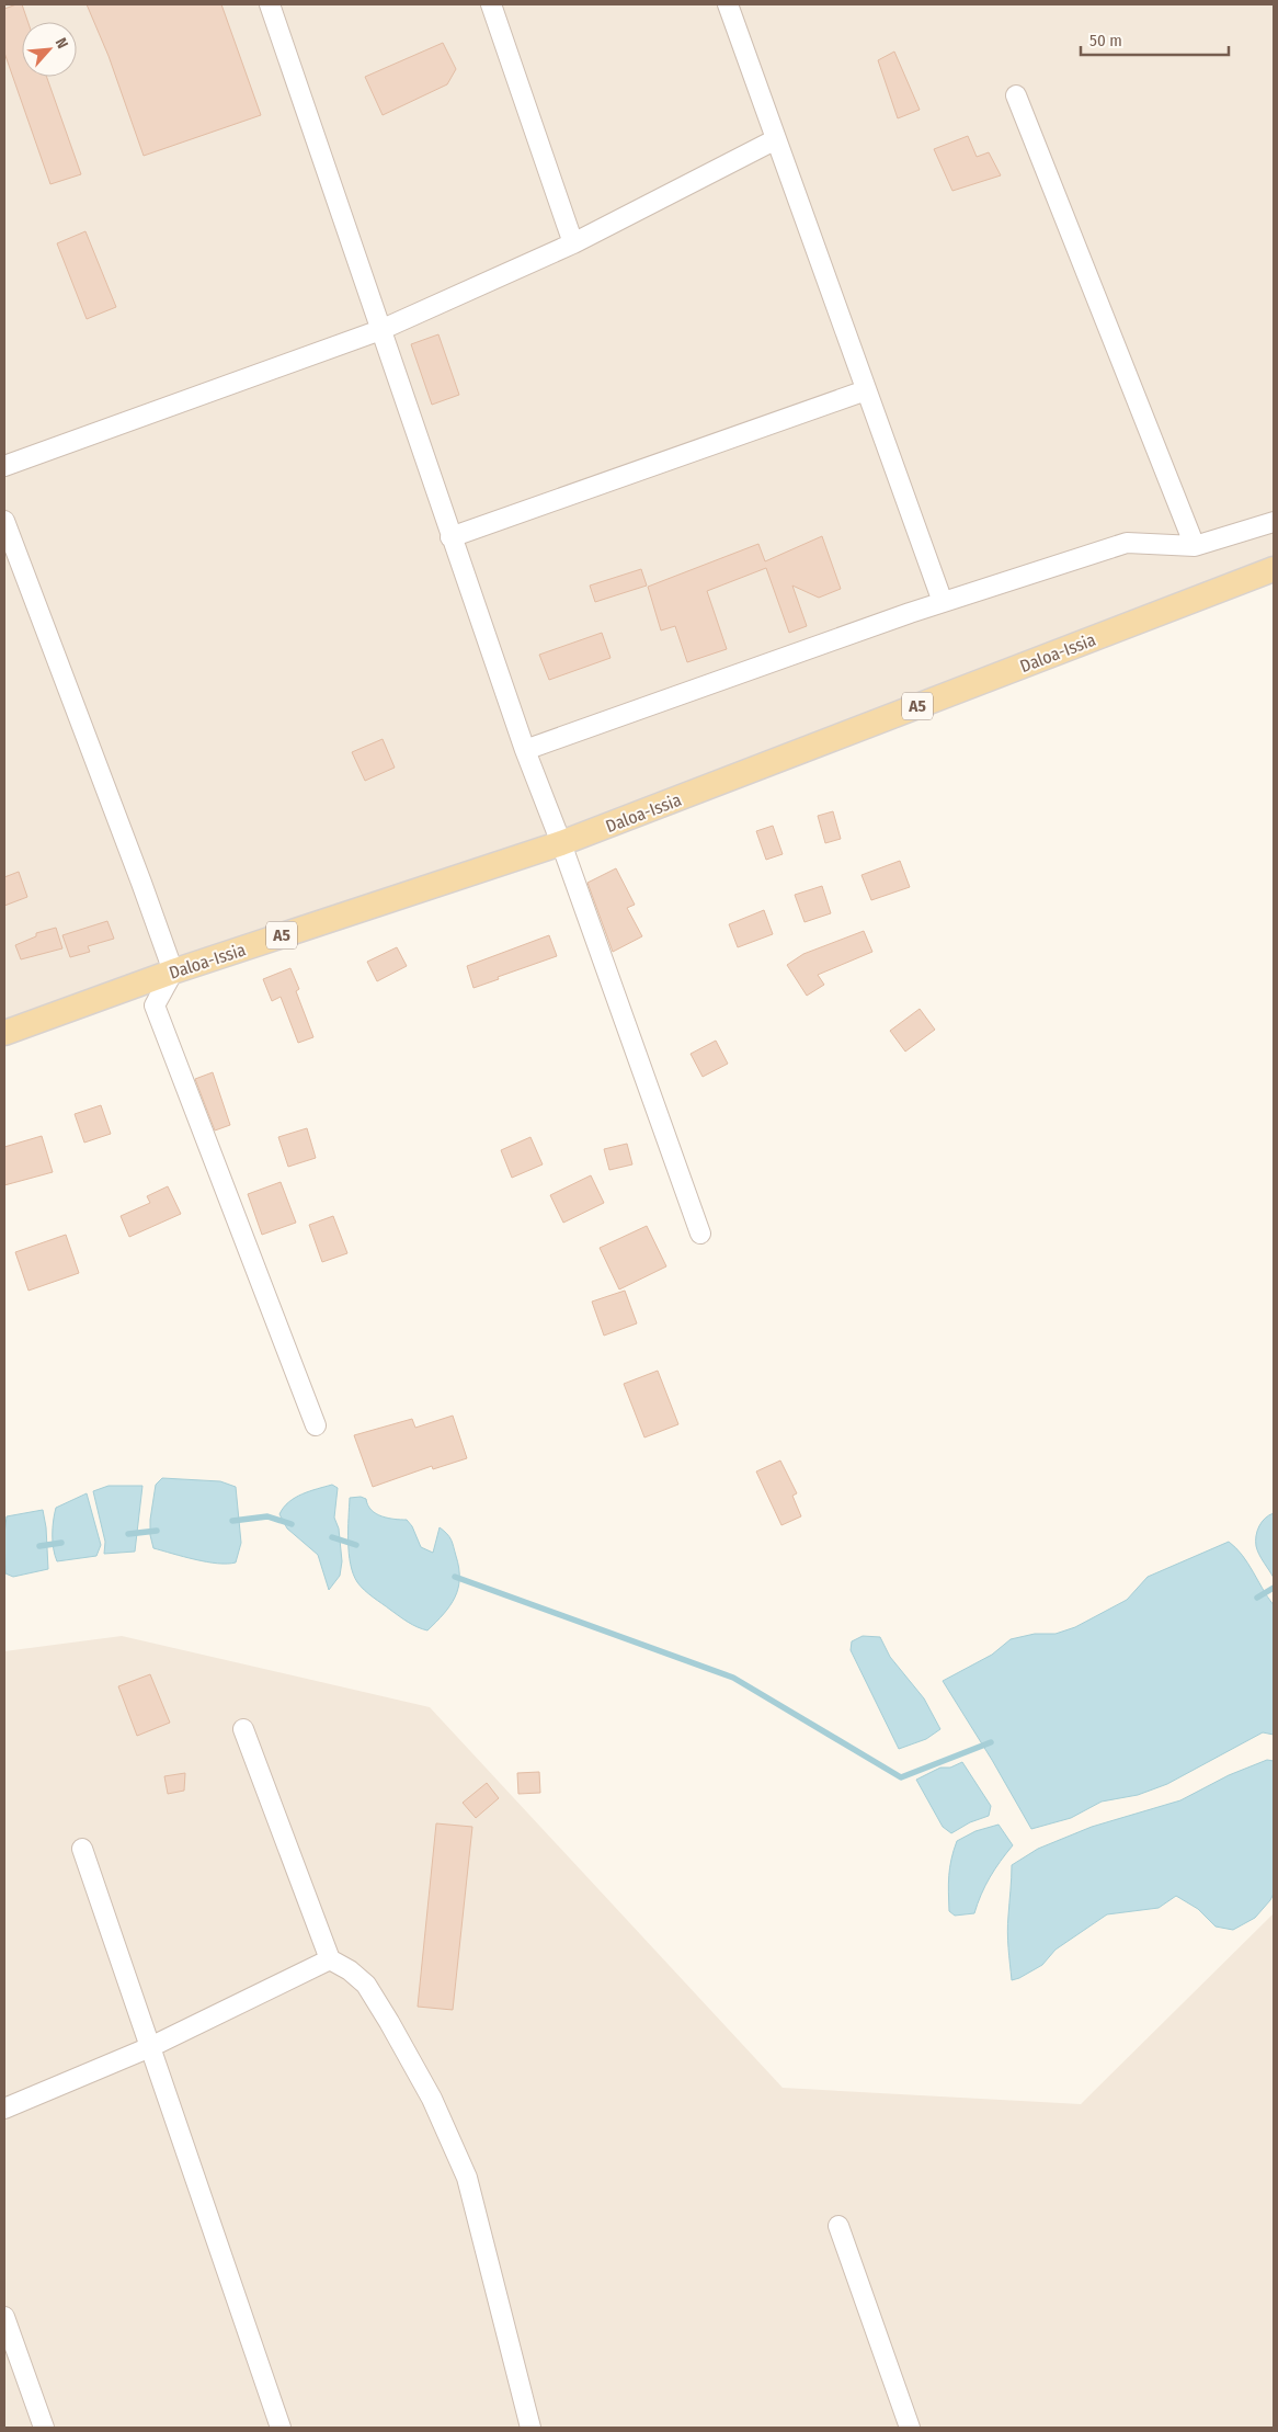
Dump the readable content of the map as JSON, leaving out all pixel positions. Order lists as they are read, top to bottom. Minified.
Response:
{"streets":{"main road":["Daloa-Issia","A5"]},"scale_bar":"50 m","north":"top right"}
